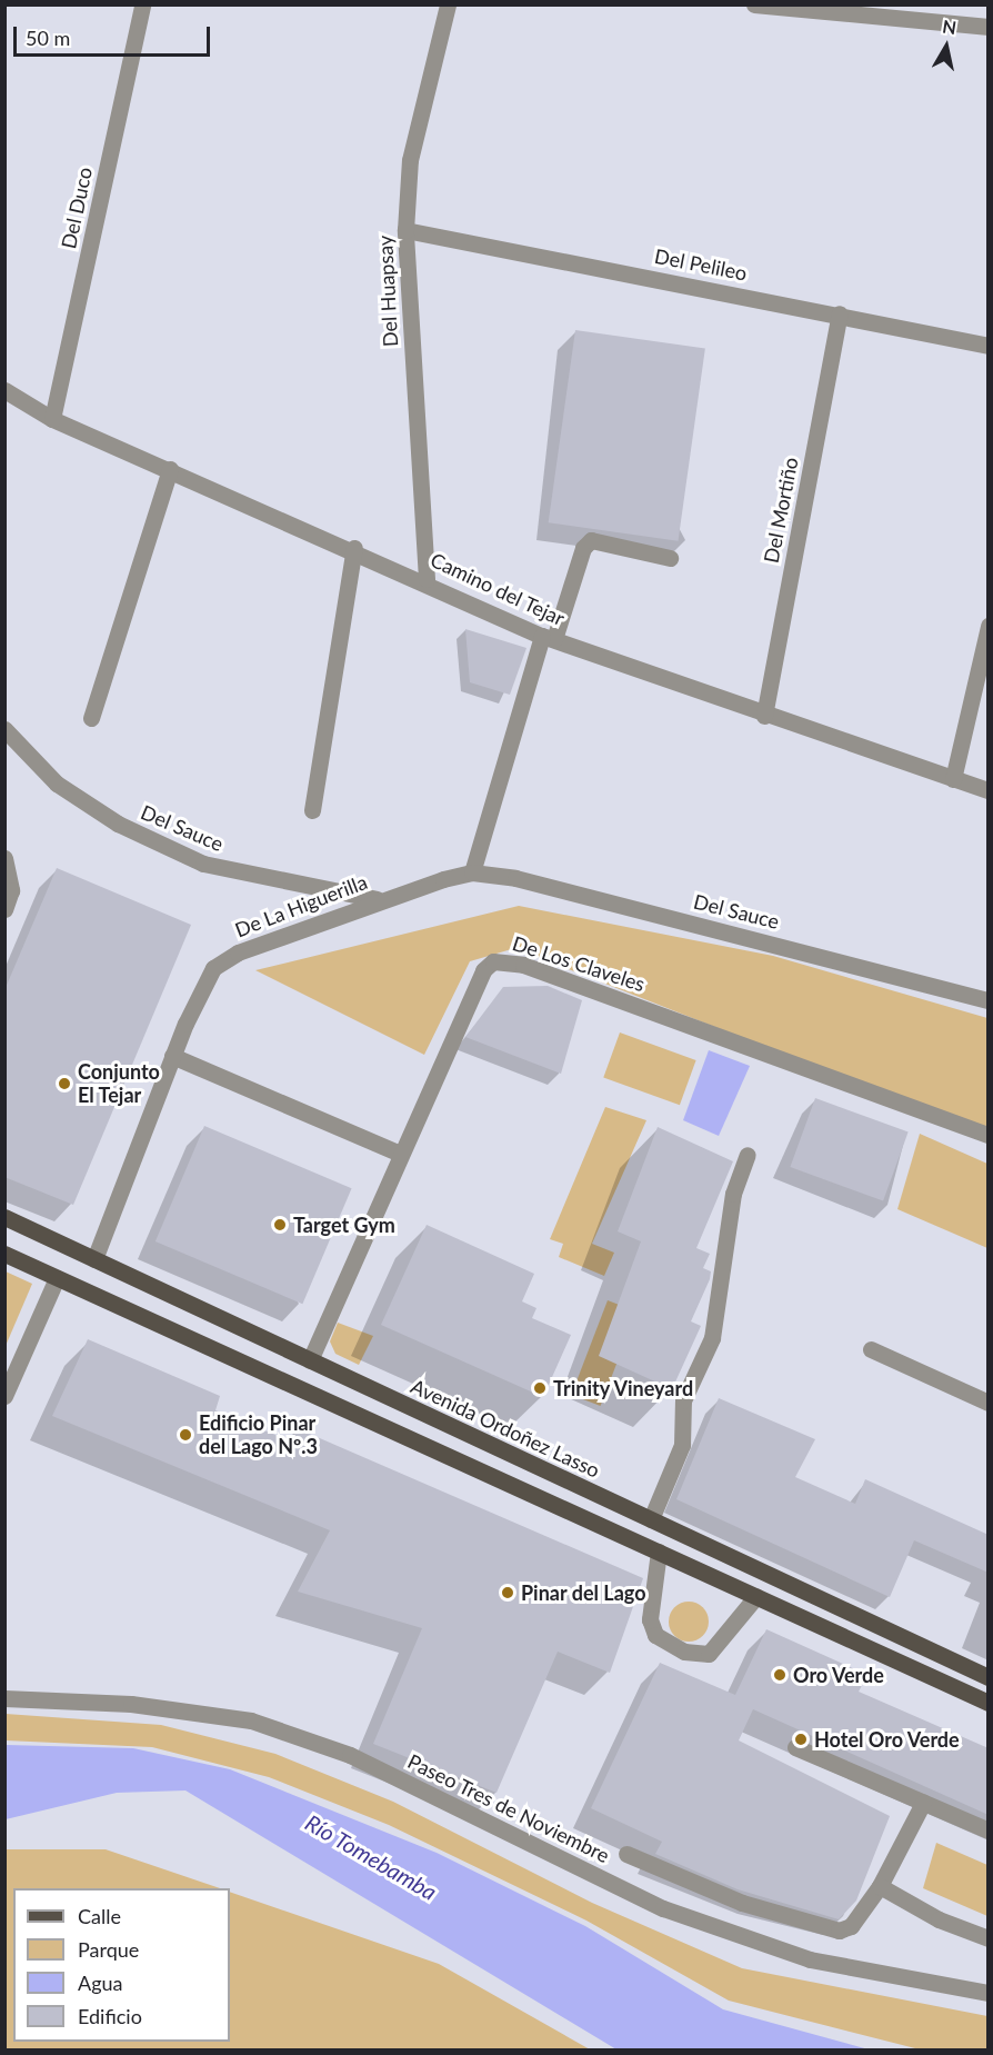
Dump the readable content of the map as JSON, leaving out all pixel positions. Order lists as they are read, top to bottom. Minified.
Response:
{"streets":{"main road":["Avenida Ordoñez Lasso"],"street":["Del Duco","Del Pelileo","Del Huapsay","Del Mortiño","Camino del Tejar","Del Sauce","De La Higuerilla","De Los Claveles","Paseo Tres de Noviembre"]},"crossings":[["Del Duco","Camino del Tejar"],["Del Pelileo","Del Huapsay"],["Del Pelileo","Del Mortiño"],["Del Huapsay","Camino del Tejar"],["Del Mortiño","Camino del Tejar"],["Del Sauce","De La Higuerilla"],["De La Higuerilla","Avenida Ordoñez Lasso"],["De Los Claveles","Avenida Ordoñez Lasso"]],"water":["Río Tomebamba"],"places":["Conjunto El Tejar","Target Gym","Trinity Vineyard","Edificio Pinar del Lago Nº.3","Pinar del Lago","Oro Verde","Hotel Oro Verde"],"legend":["Calle","Parque","Agua","Edificio"],"scale_bar":"50 m","north":"top"}
